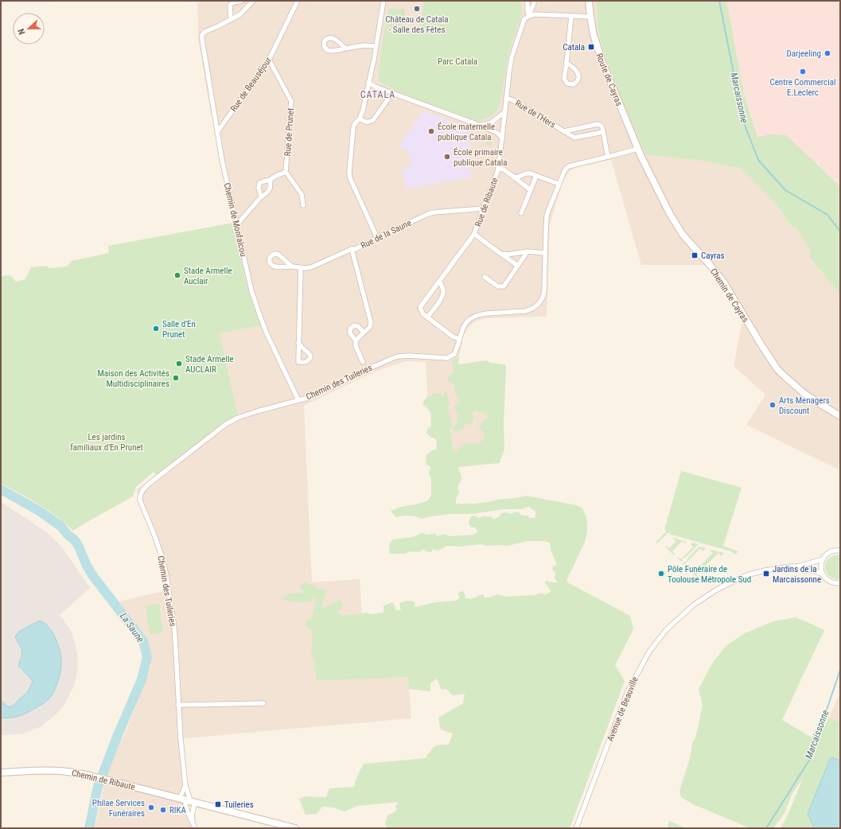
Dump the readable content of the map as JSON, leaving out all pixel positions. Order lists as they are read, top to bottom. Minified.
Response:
{"streets":{"street":["Route de Cayras","Rue de Beauséjour","Rue de l'Hers","Rue de Prunet","Rue de Ribaute","Chemin de Monfalcou","Rue de la Saune","Chemin de Cayras","Chemin des Tuileries","Avenue de Beauville","Chemin de Ribaute"]},"crossings":[["Route de Cayras","Chemin de Cayras"],["Route de Cayras","Chemin des Tuileries"],["Rue de Beauséjour","Rue de Prunet"],["Rue de Beauséjour","Chemin de Monfalcou"],["Rue de l'Hers","Rue de Ribaute"],["Rue de Ribaute","Rue de la Saune"],["Rue de Ribaute","Chemin des Tuileries"],["Chemin de Monfalcou","Chemin des Tuileries"],["Chemin des Tuileries","Chemin de Ribaute"]],"districts":["CATALA"],"water":["Marcaissonne","La Saune"],"parks":["Parc Catala","Les jardins familiaux d'En Prunet"],"places":{"other":["Château de Catala - Salle des Fêtes","Darjeeling","Centre Commercial E.Leclerc","École maternelle publique Catala","École primaire publique Catala","Stade Armelle Auclair","Salle d'En Prunet","Stade Armelle AUCLAIR","Maison des Activités Multidisciplinaires","Arts Menagers Discount","Pôle Funéraire de Toulouse Métropole Sud","Philae Services Funéraires","RIKA"],"transit":["Catala","Cayras","Jardins de la Marcaissonne","Tuileries"]},"north":"left"}
